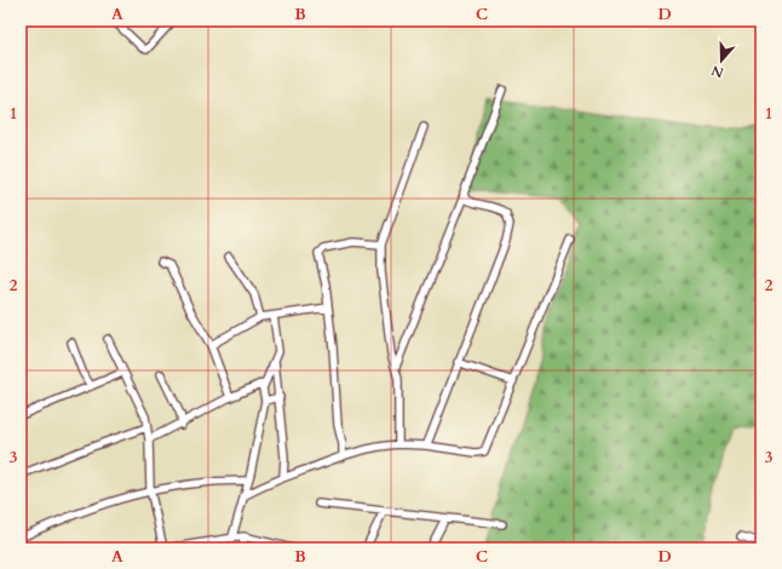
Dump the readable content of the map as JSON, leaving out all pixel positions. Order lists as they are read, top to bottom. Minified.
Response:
{"north":"bottom","grid":{"columns":["A","B","C","D"],"rows":["1","2","3"]}}
